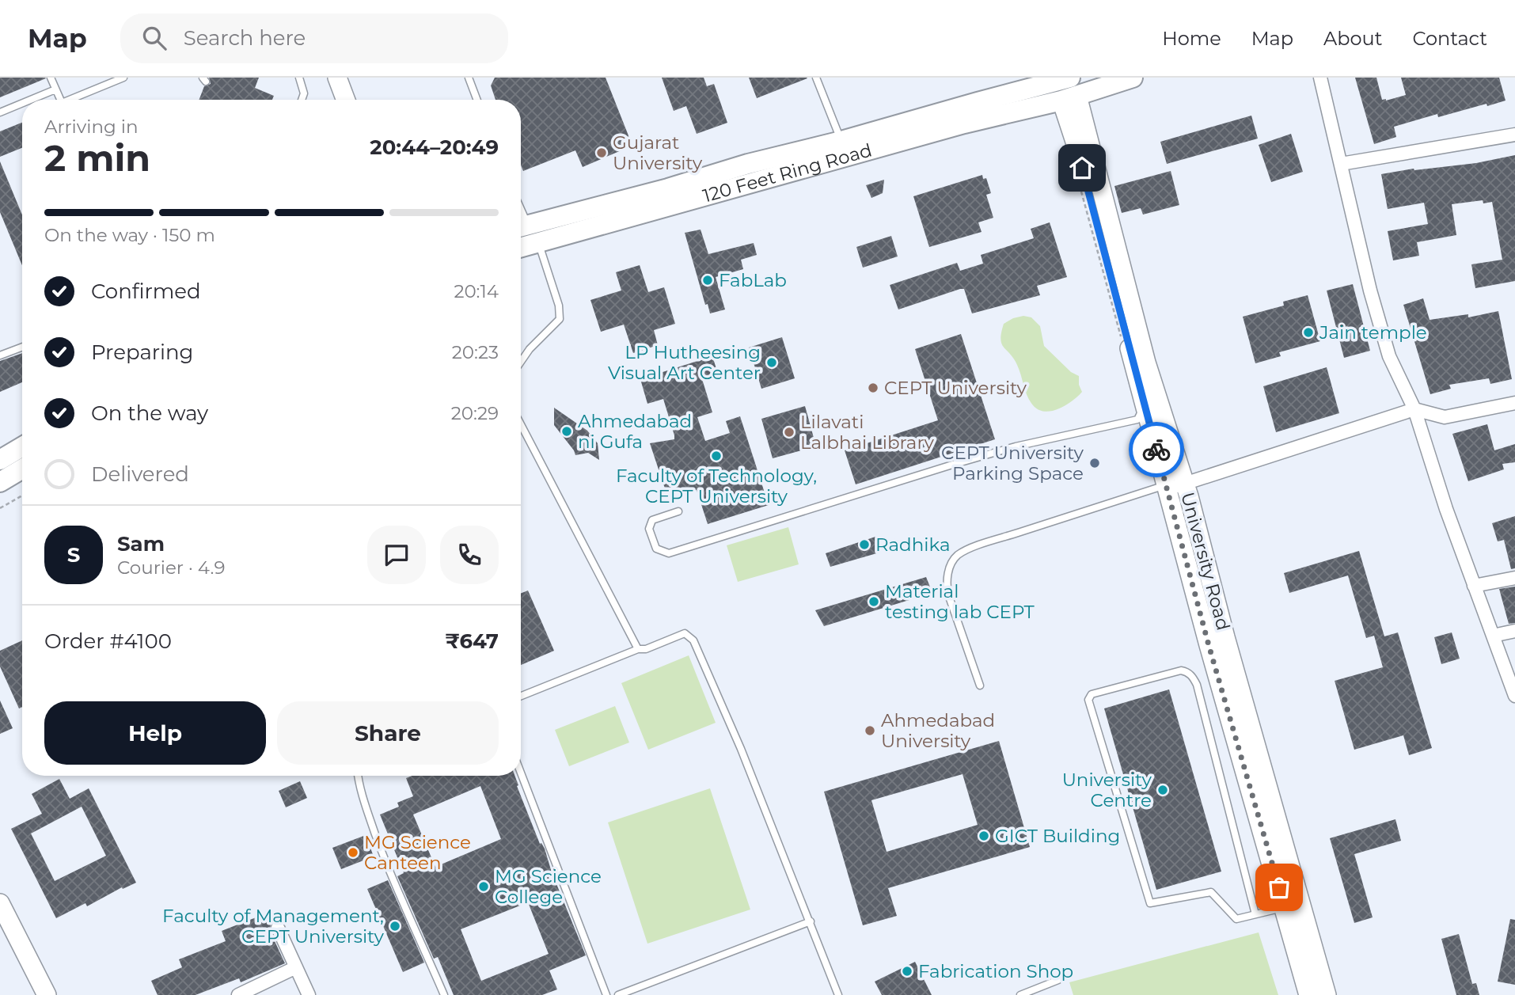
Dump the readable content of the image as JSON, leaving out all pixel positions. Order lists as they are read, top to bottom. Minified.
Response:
{"streets":{"main road":["120 Feet Ring Road"],"street":["University Road"]},"crossings":[["120 Feet Ring Road","University Road"]],"places":["Gujarat University","FabLab","Jain temple","LP Hutheesing Visual Art Center","CEPT University","Ahmedabad ni Gufa","Lilavati Lalbhai Library","Faculty of Technology, CEPT University","CEPT University Parking Space","Radhika","Material testing lab CEPT","Ahmedabad University","University Centre","GICT Building","MG Science Canteen","MG Science College","Faculty of Management, CEPT University","Fabrication Shop"],"page":{"header":"Map","search":"Search here","nav":["Home","Map","About","Contact"],"heading":["2 min","Arriving in","20:44–20:49"],"panel":["Sam","Courier · 4.9","Order #4100","₹647"],"bar":"On the way · 150 m","list":[["Confirmed","20:14"],["Preparing","20:23"],["On the way","20:29"],"Delivered"],"round":"S","buttons":["Help","Share"]}}
